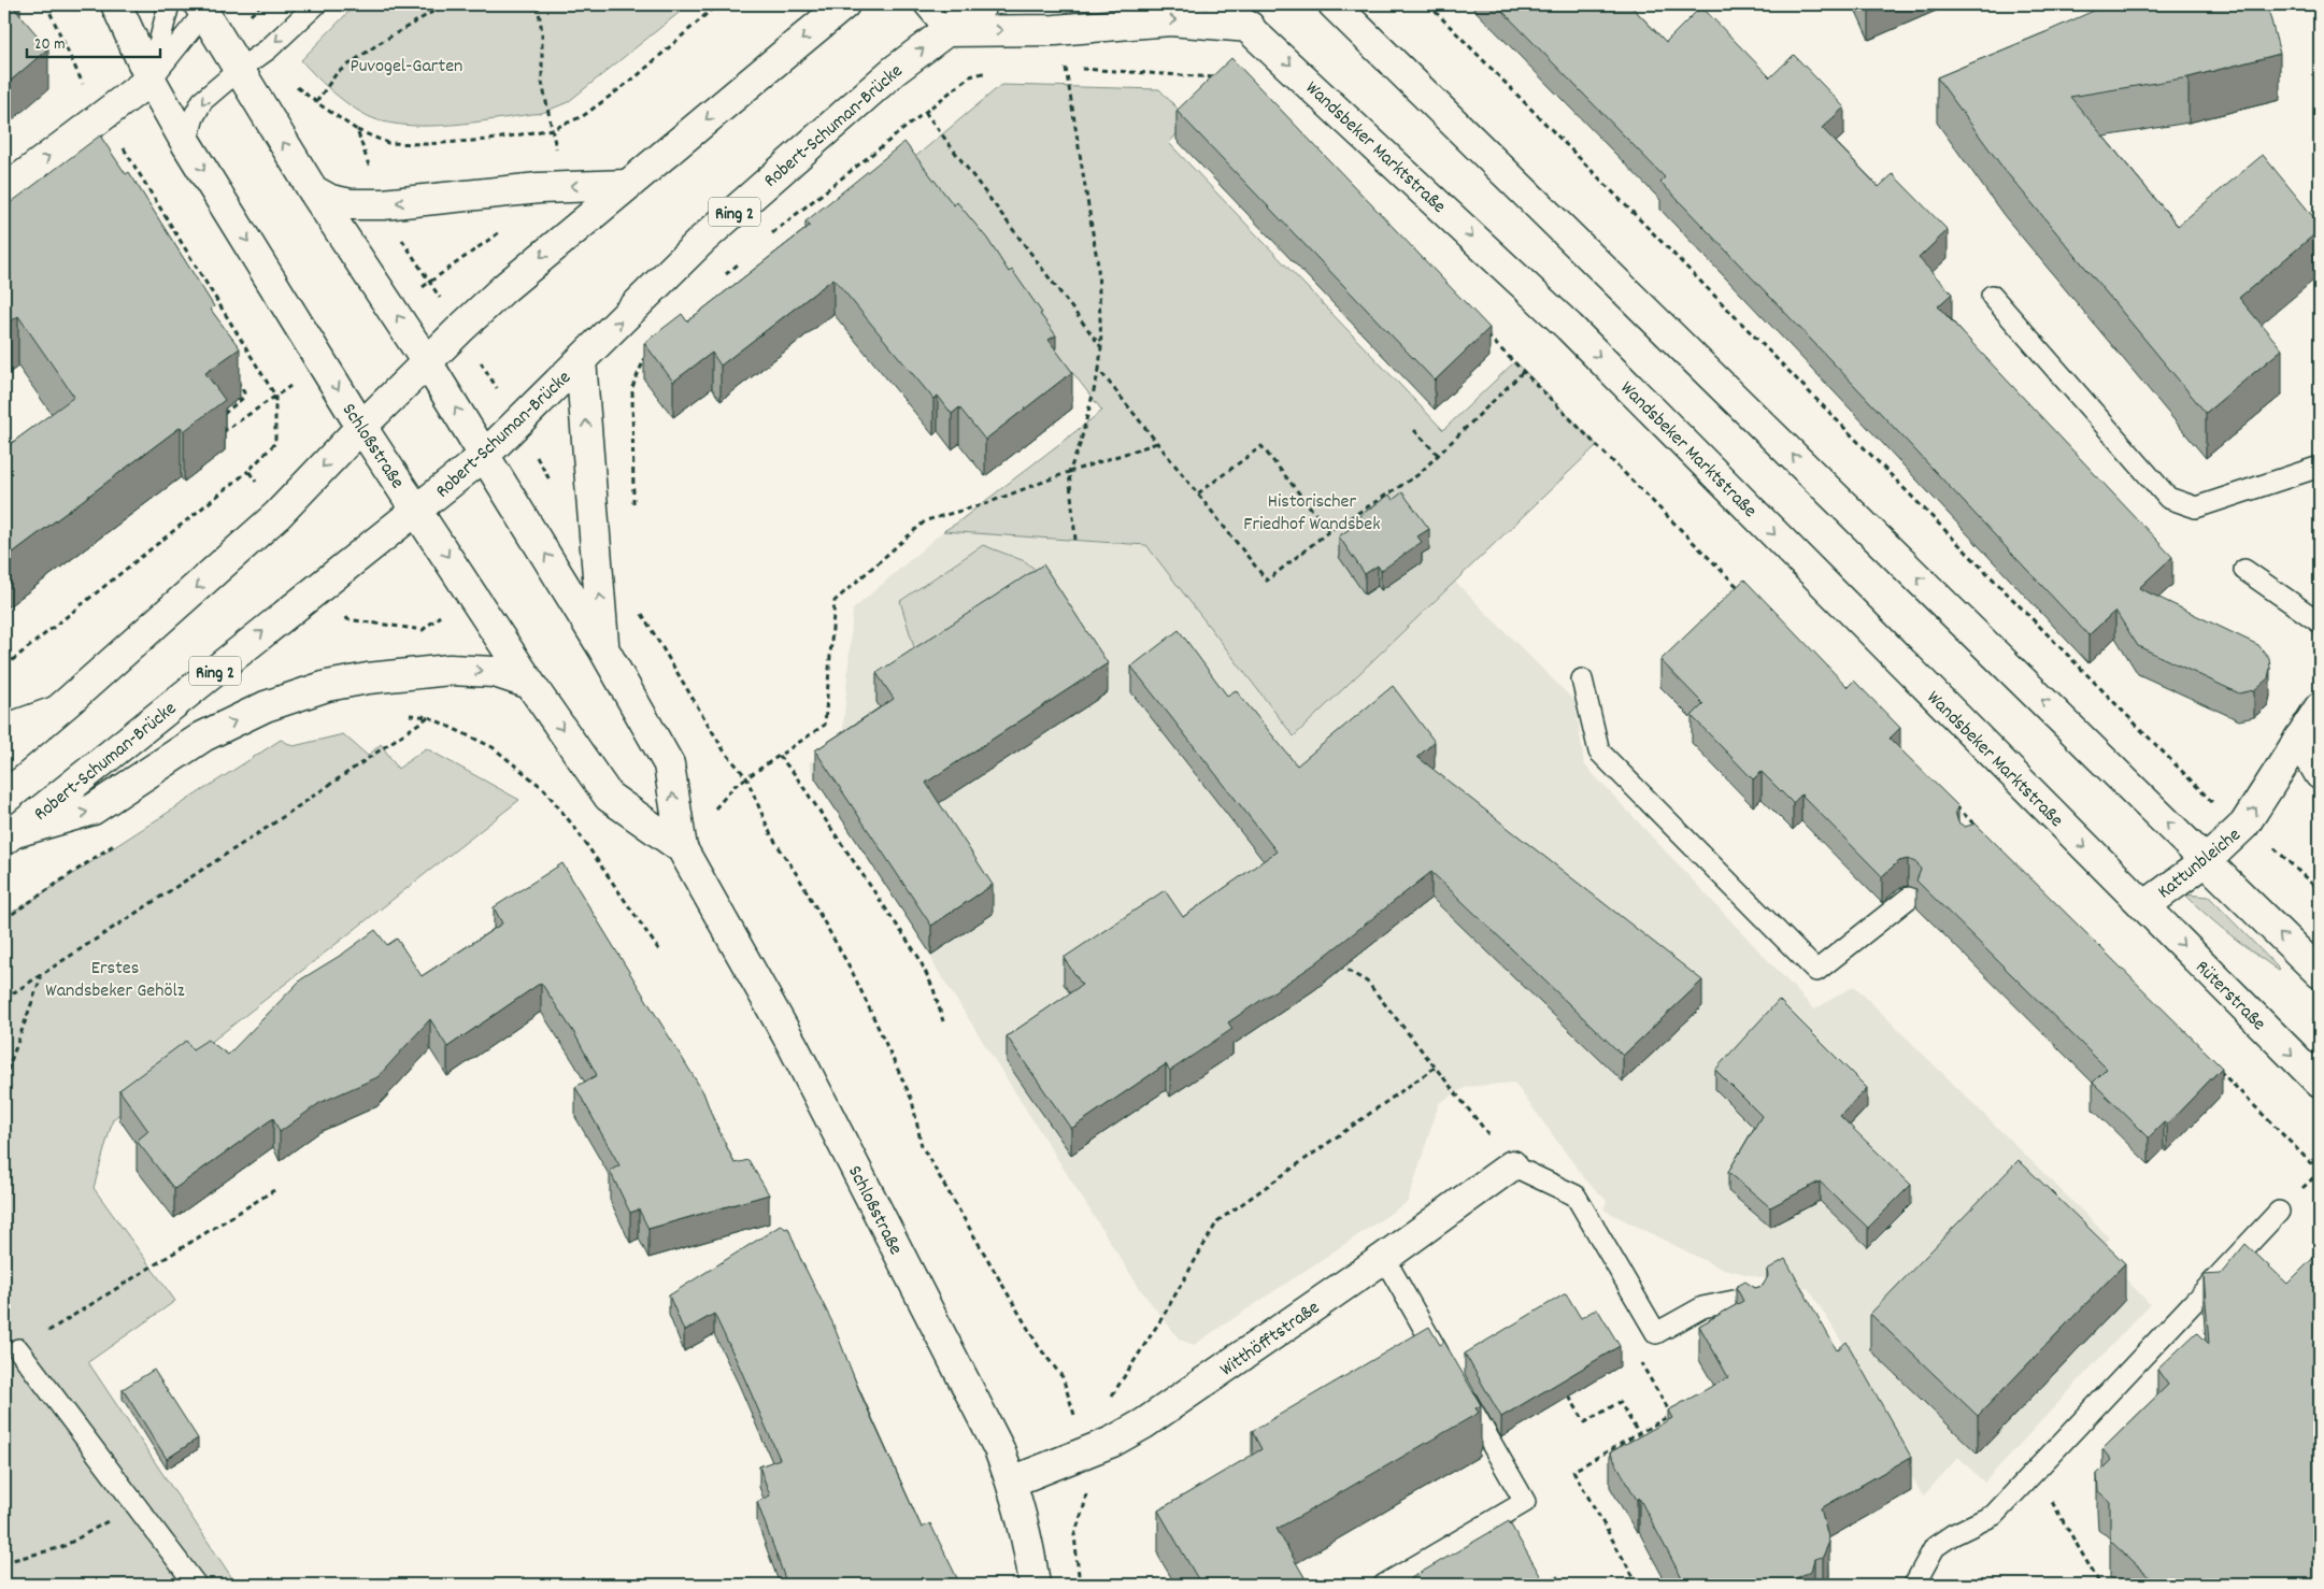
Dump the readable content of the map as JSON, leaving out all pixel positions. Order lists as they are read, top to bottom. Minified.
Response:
{"streets":{"main road":["Robert-Schuman-Brücke","Wandsbeker Marktstraße","Ring 2","Schloßstraße","Kattunbleiche","Rüterstraße","Witthöfftstraße"]},"crossings":[["Robert-Schuman-Brücke","Schloßstraße"],["Wandsbeker Marktstraße","Kattunbleiche"],["Wandsbeker Marktstraße","Rüterstraße"],["Schloßstraße","Witthöfftstraße"],["Kattunbleiche","Rüterstraße"]],"one_way":["Kattunbleiche"],"parks":["Puvogel-Garten","Historischer Friedhof Wandsbek","Erstes Wandsbeker Gehölz"],"scale_bar":"20 m"}
